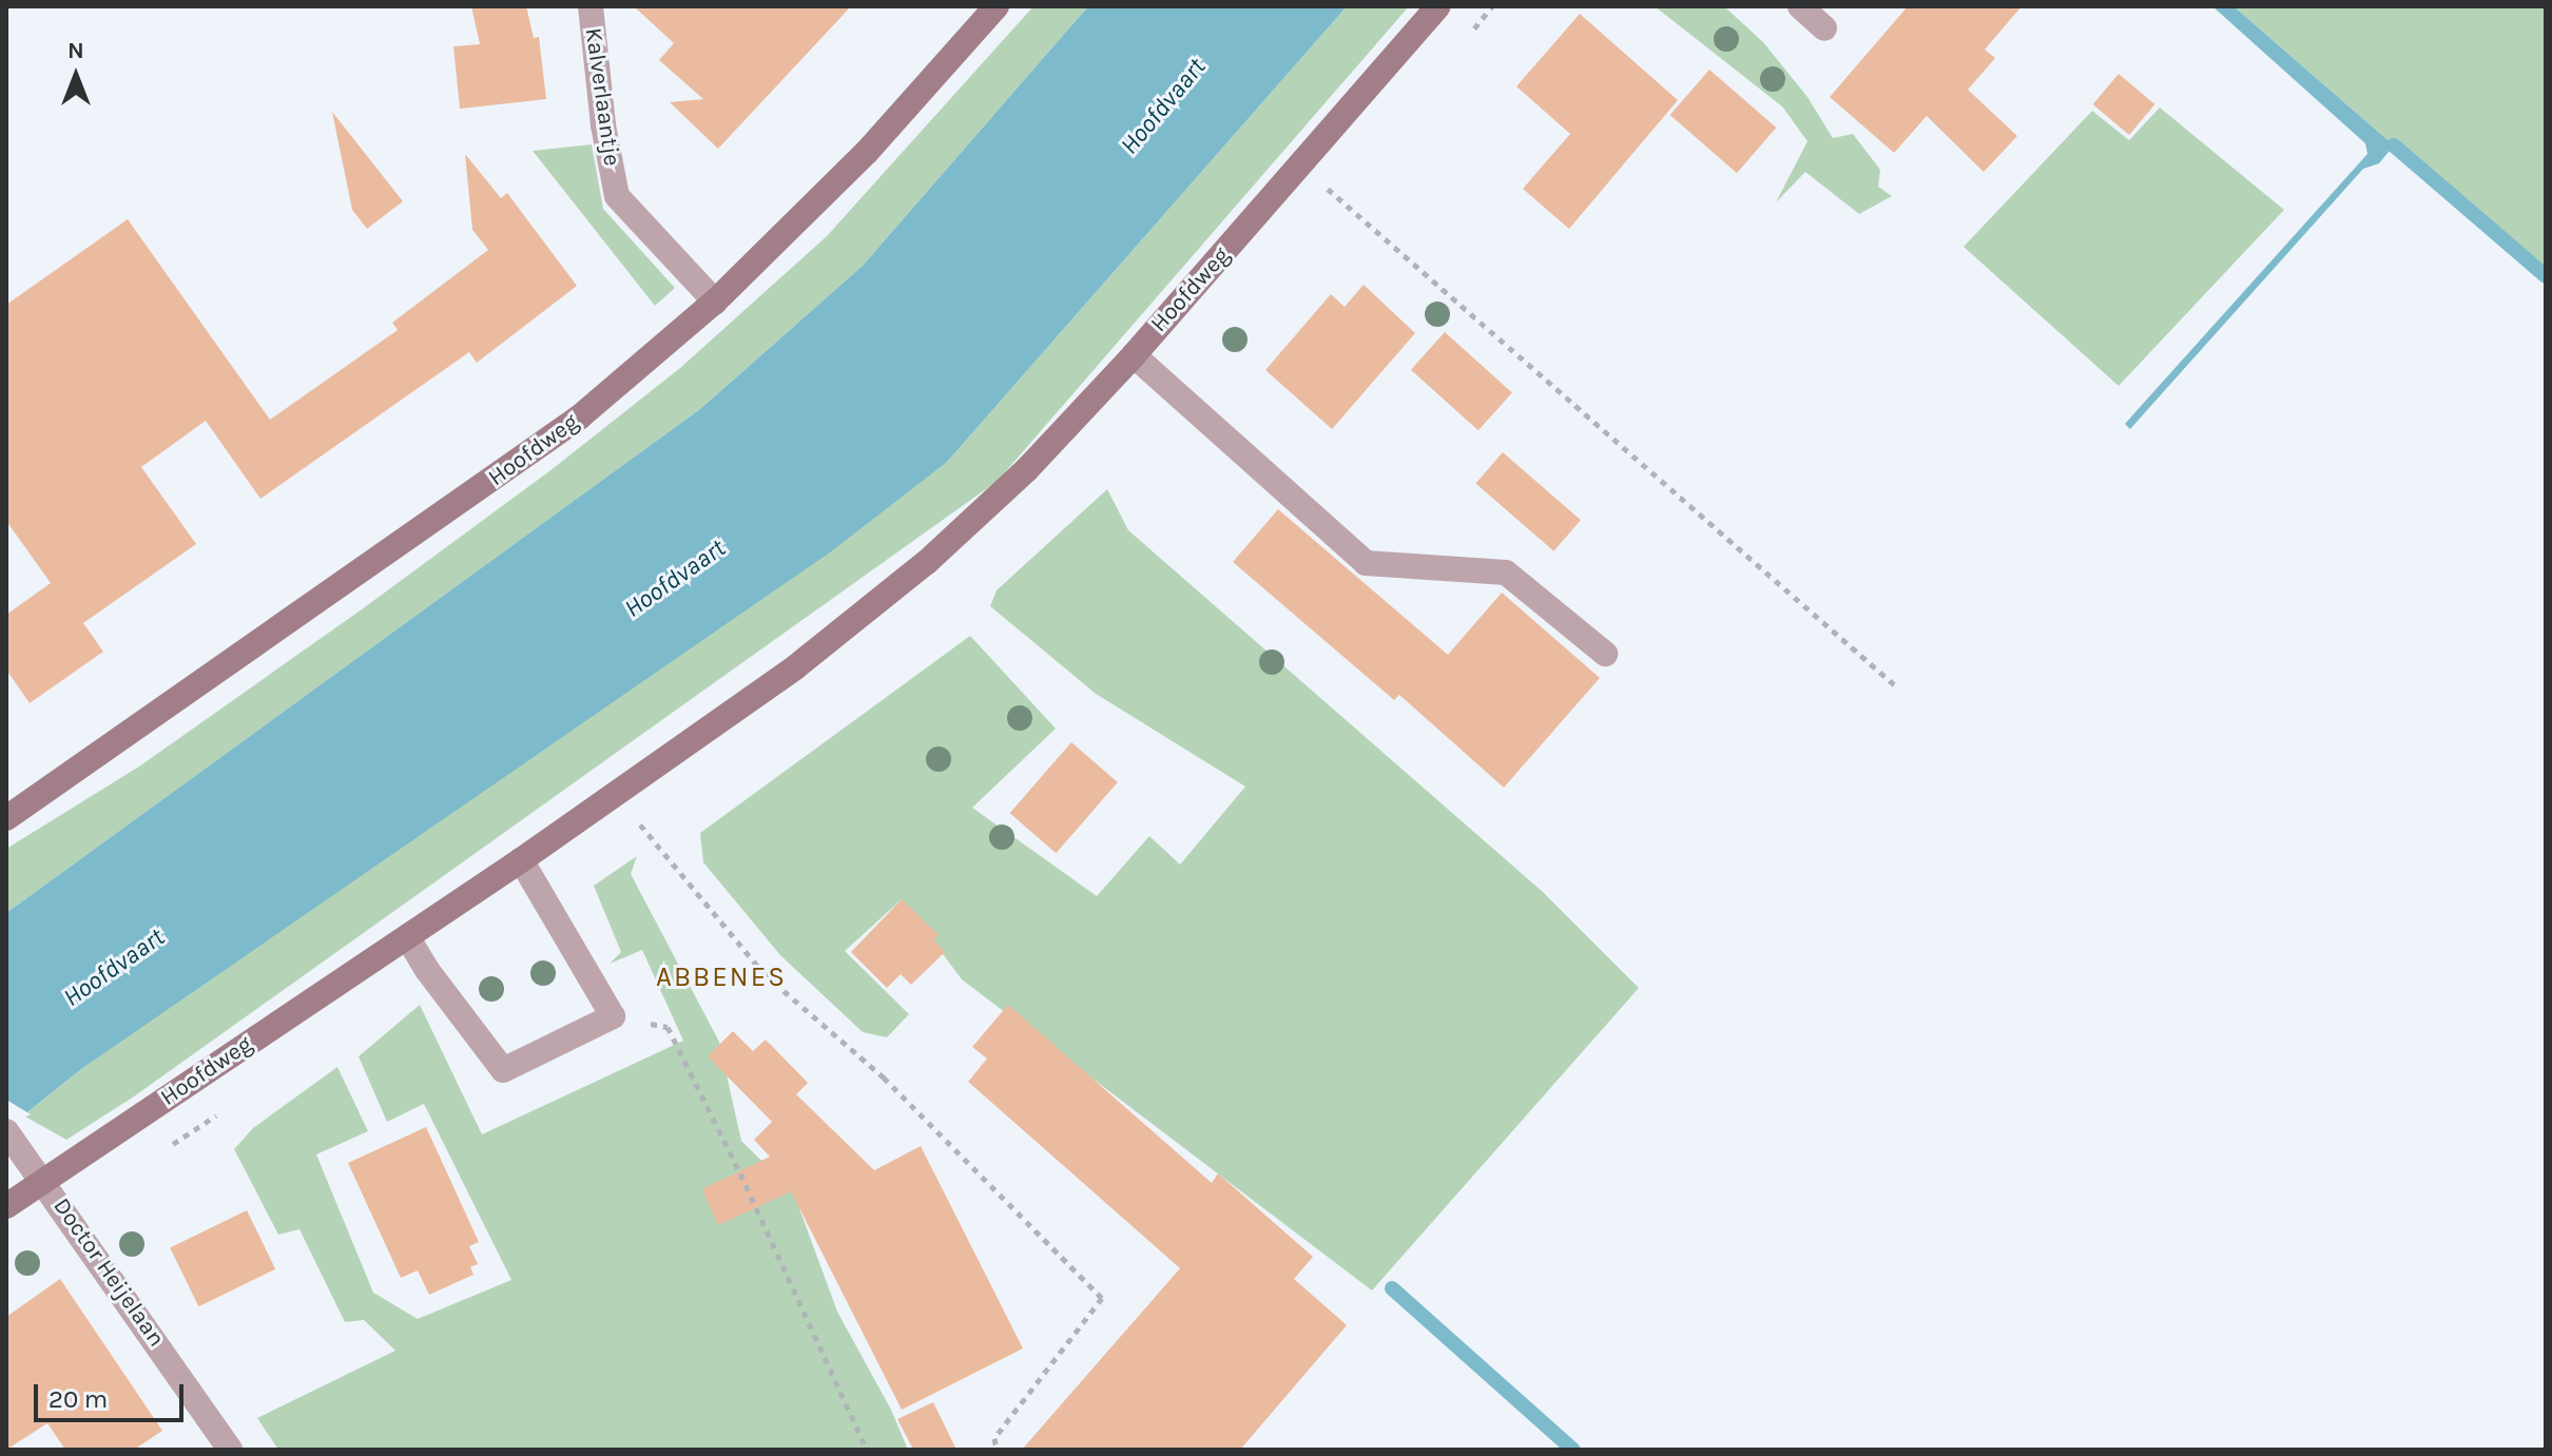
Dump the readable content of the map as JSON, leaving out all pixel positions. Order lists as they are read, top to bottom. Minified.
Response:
{"streets":{"main road":["Hoofdweg"],"street":["Kalverlaantje","Doctor Heijelaan"]},"crossings":[["Kalverlaantje","Hoofdweg"],["Hoofdweg","Doctor Heijelaan"]],"districts":["ABBENES"],"water":["Hoofdvaart"],"scale_bar":"20 m","north":"top"}
